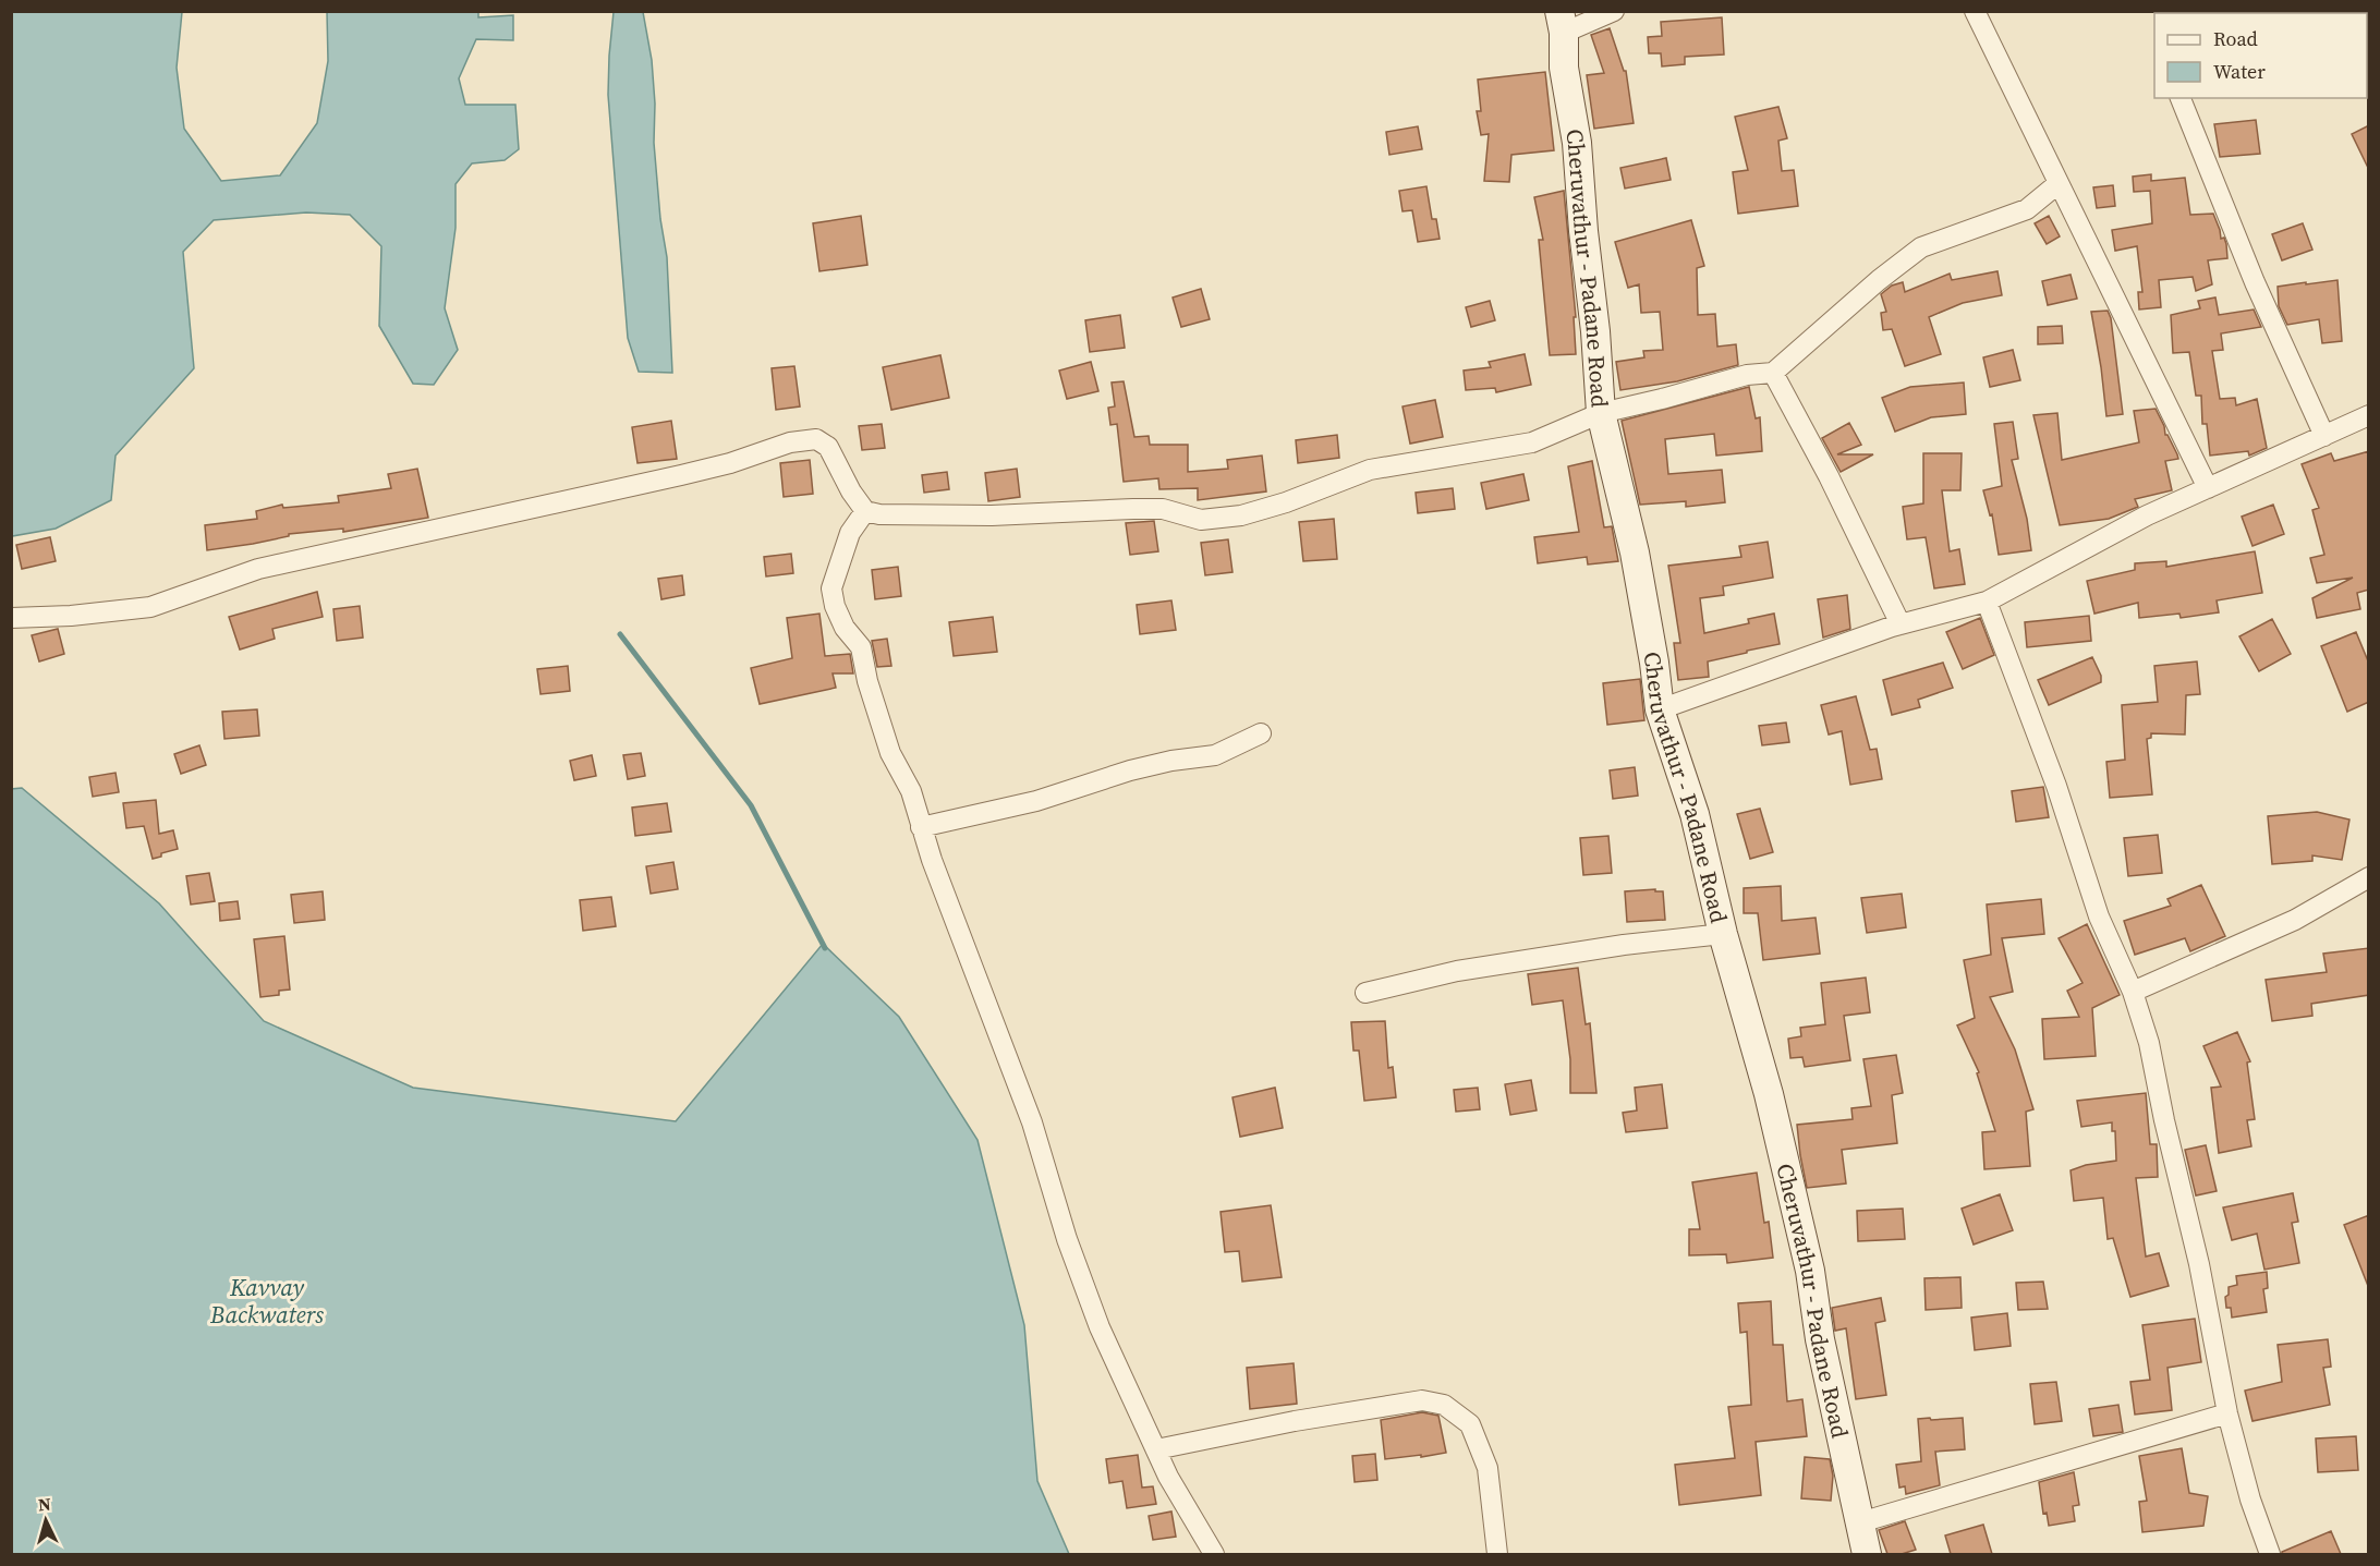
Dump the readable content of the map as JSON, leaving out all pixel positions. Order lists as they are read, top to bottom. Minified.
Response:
{"streets":{"main road":["Cheruvathur - Padane Road"]},"water":["Kavvay Backwaters"],"legend":["Road","Water"],"north":"top"}
